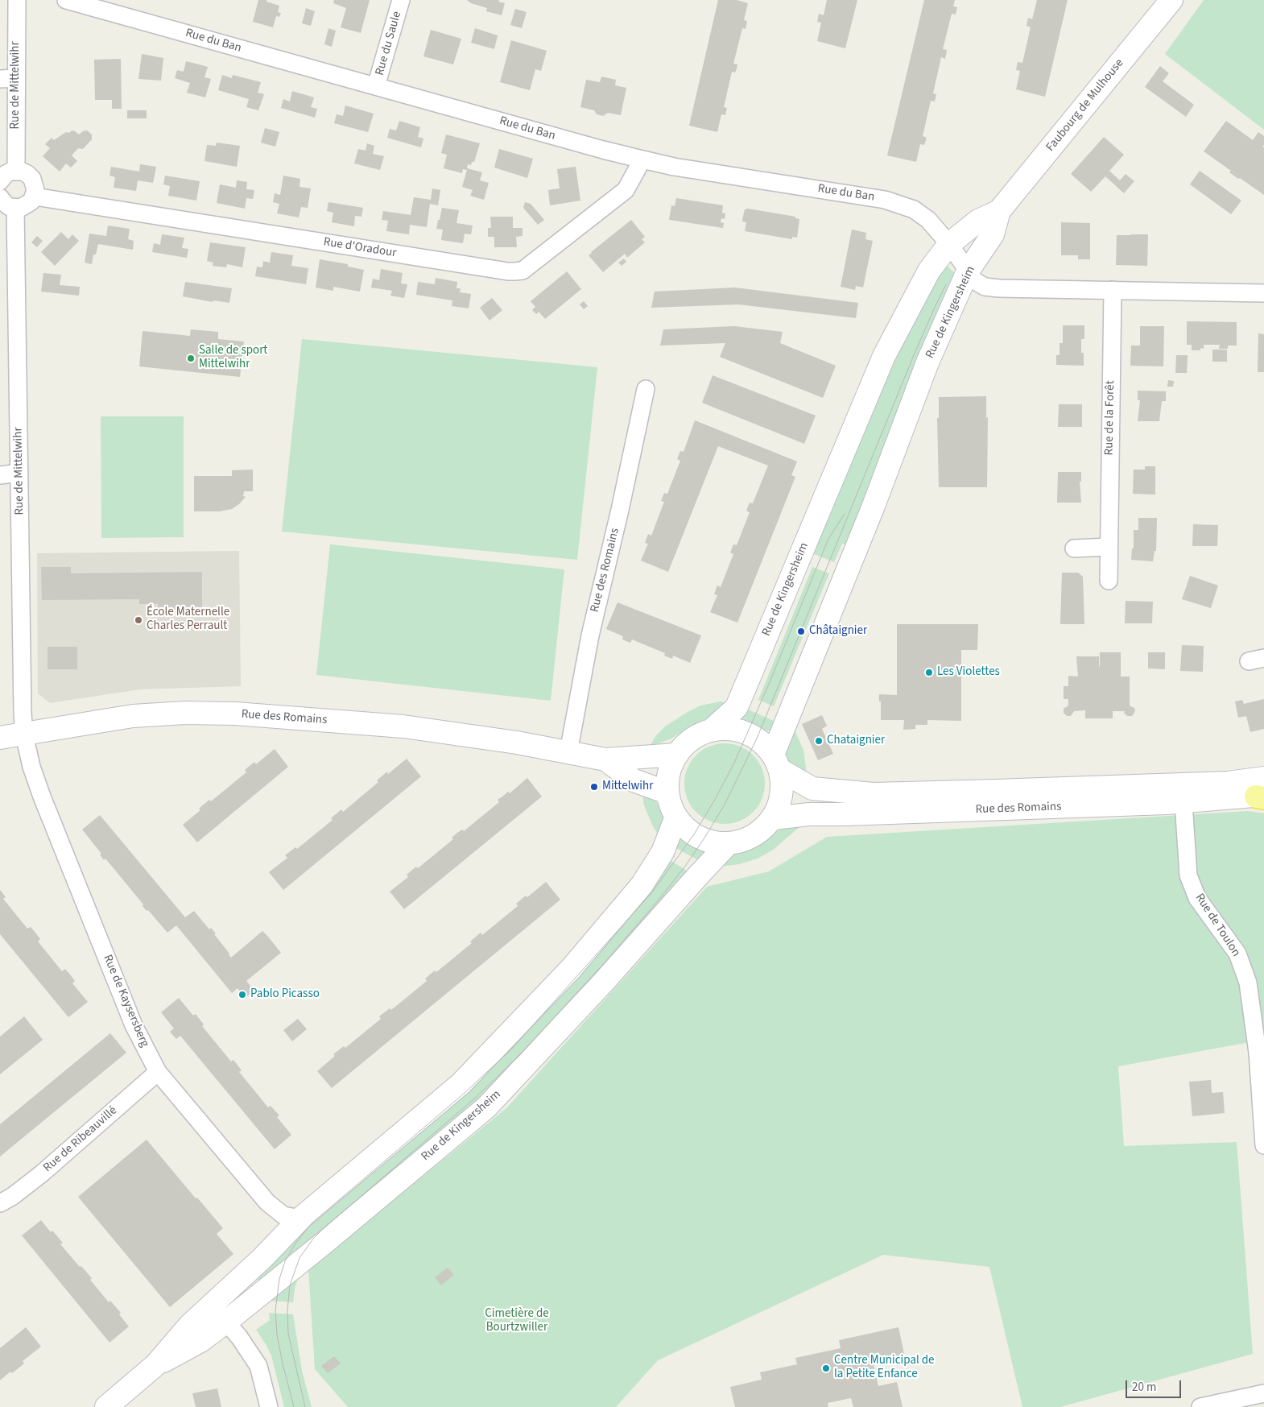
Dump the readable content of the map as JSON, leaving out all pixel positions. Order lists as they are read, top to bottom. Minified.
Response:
{"streets":{"main road":["Faubourg de Mulhouse","Rue de Kingersheim","Rue des Romains"],"street":["Rue du Ban","Rue du Saule","Rue de Mittelwihr","Rue d'Oradour","Rue de la Forêt","Rue de Toulon","Rue de Kaysersberg","Rue de Ribeauvillé"]},"crossings":[["Rue du Ban","Rue du Saule"],["Rue du Ban","Rue d'Oradour"],["Rue du Ban","Rue de Kingersheim"],["Rue de Mittelwihr","Rue des Romains"],["Rue de Mittelwihr","Rue de Kaysersberg"],["Faubourg de Mulhouse","Rue de Kingersheim"],["Rue de Kingersheim","Rue des Romains"],["Rue de Kingersheim","Rue de Kaysersberg"],["Rue des Romains","Rue de Toulon"],["Rue des Romains","Rue de Kaysersberg"],["Rue de Kaysersberg","Rue de Ribeauvillé"]],"parks":["Cimetière de Bourtzwiller"],"places":["Salle de sport Mittelwihr","École Maternelle Charles Perrault","Châtaignier","Les Violettes","Chataignier","Mittelwihr","Pablo Picasso","Centre Municipal de la Petite Enfance"],"scale_bar":"20 m"}
